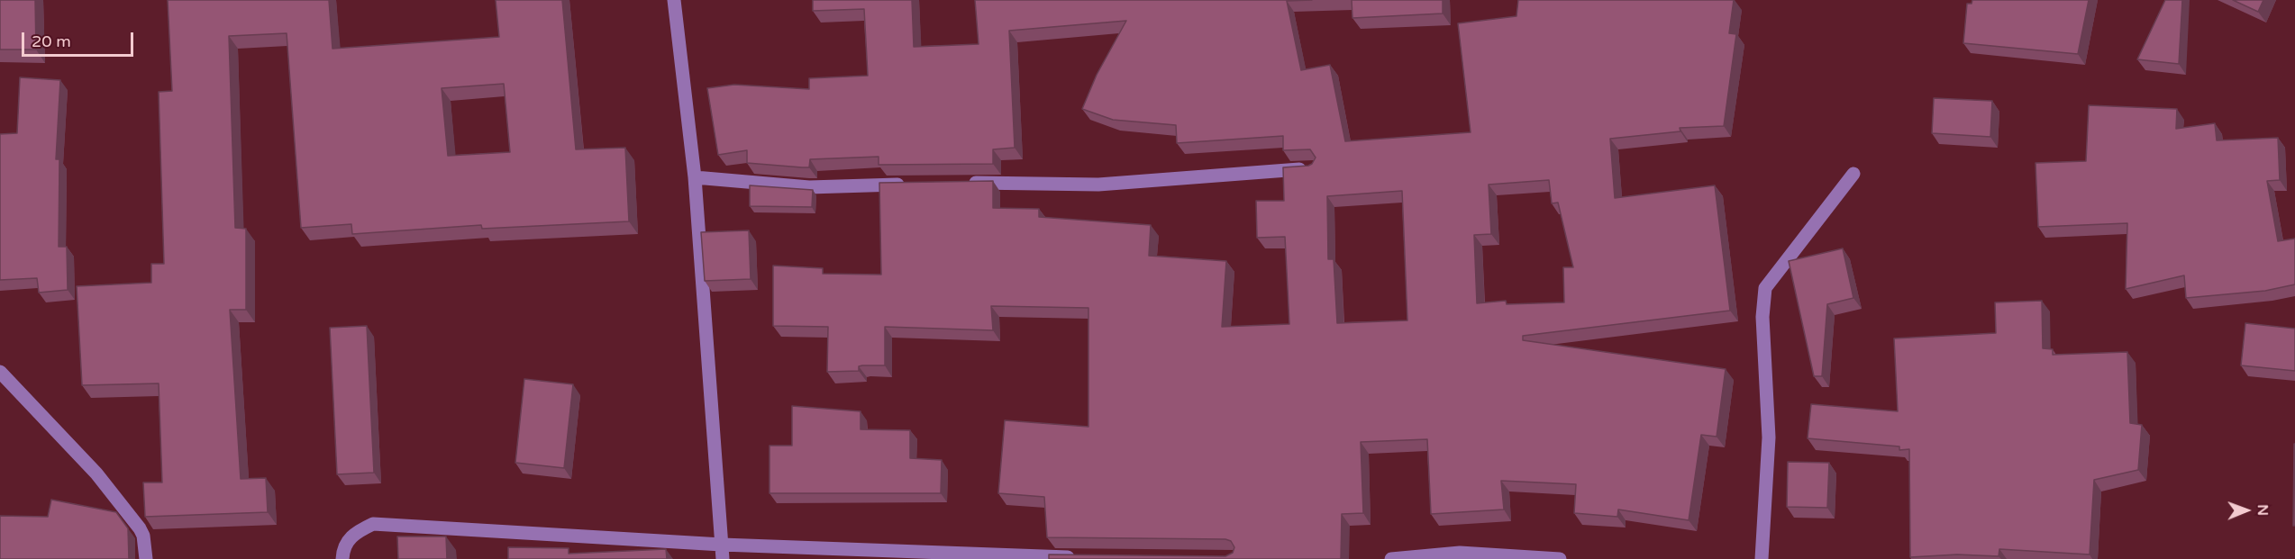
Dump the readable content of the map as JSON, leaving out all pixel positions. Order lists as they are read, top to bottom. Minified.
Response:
{"scale_bar":"20 m","north":"right"}
